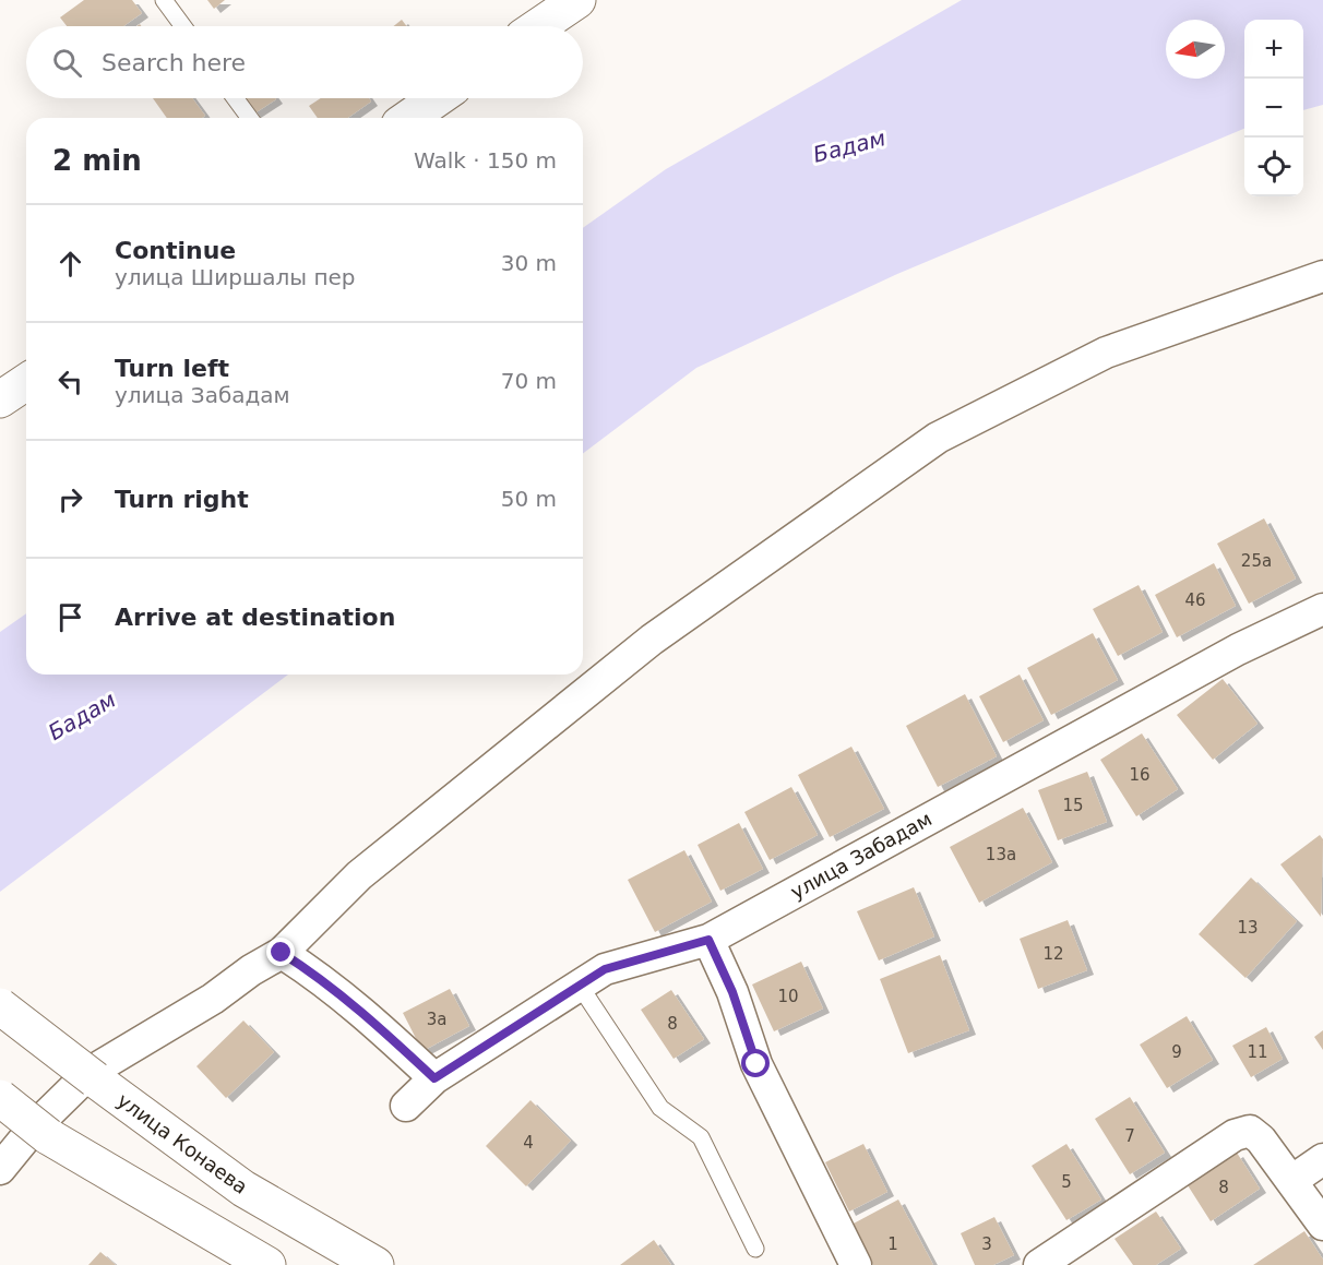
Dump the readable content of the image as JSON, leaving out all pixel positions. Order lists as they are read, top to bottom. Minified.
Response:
{"streets":{"main road":["улица Конаева"],"street":["улица Забадам"]},"water":["Бадам"],"house_numbers":["25а","46","16","15","13а","13","12","10","3а","8","9","11","7","4","5","8","1","3"],"north":"left","page":{"map_buttons":["+","−"],"search":"Search here","heading":["2 min","Walk · 150 m"],"list":[["Continue","улица Ширшалы пер","30 m"],["Turn left","улица Забадам","70 m"],["Turn right","50 m"],"Arrive at destination"]}}
